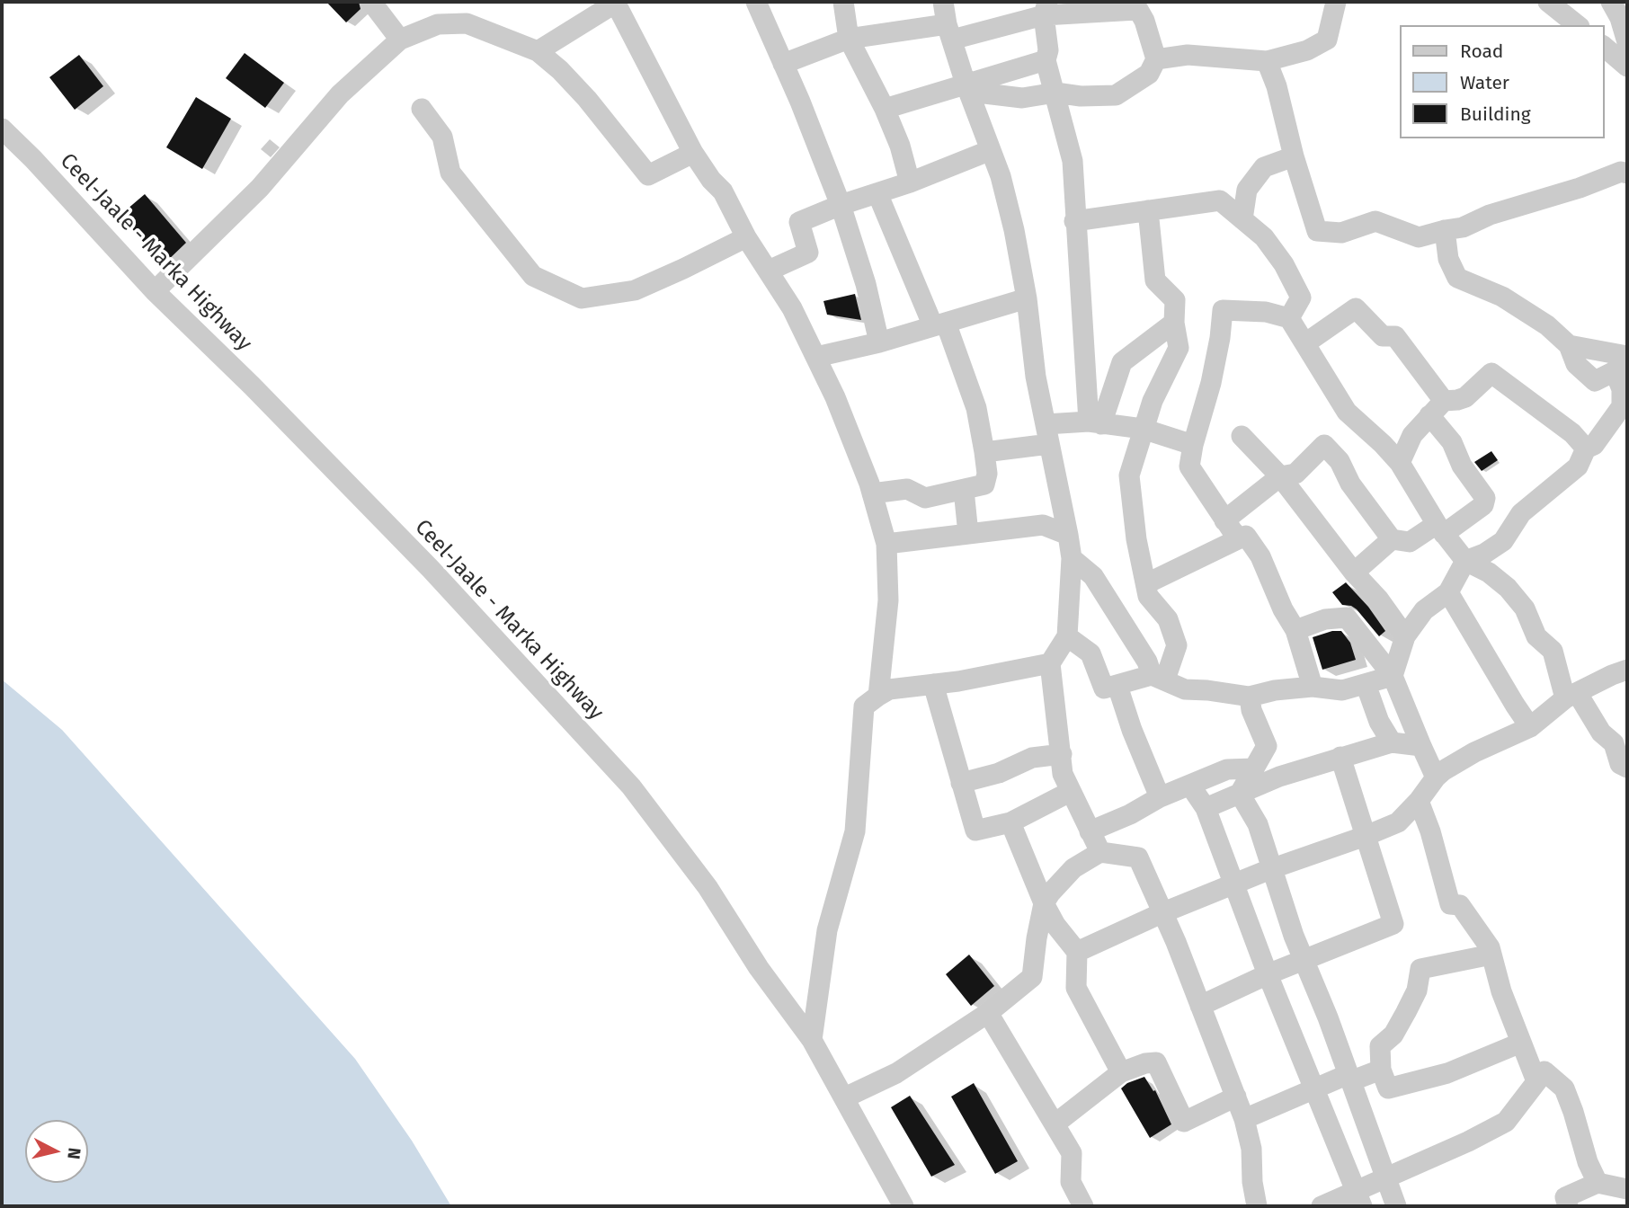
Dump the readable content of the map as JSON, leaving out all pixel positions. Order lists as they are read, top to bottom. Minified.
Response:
{"streets":{"street":["Ceel-Jaale - Marka Highway"]},"legend":["Road","Water","Building"],"north":"right"}
